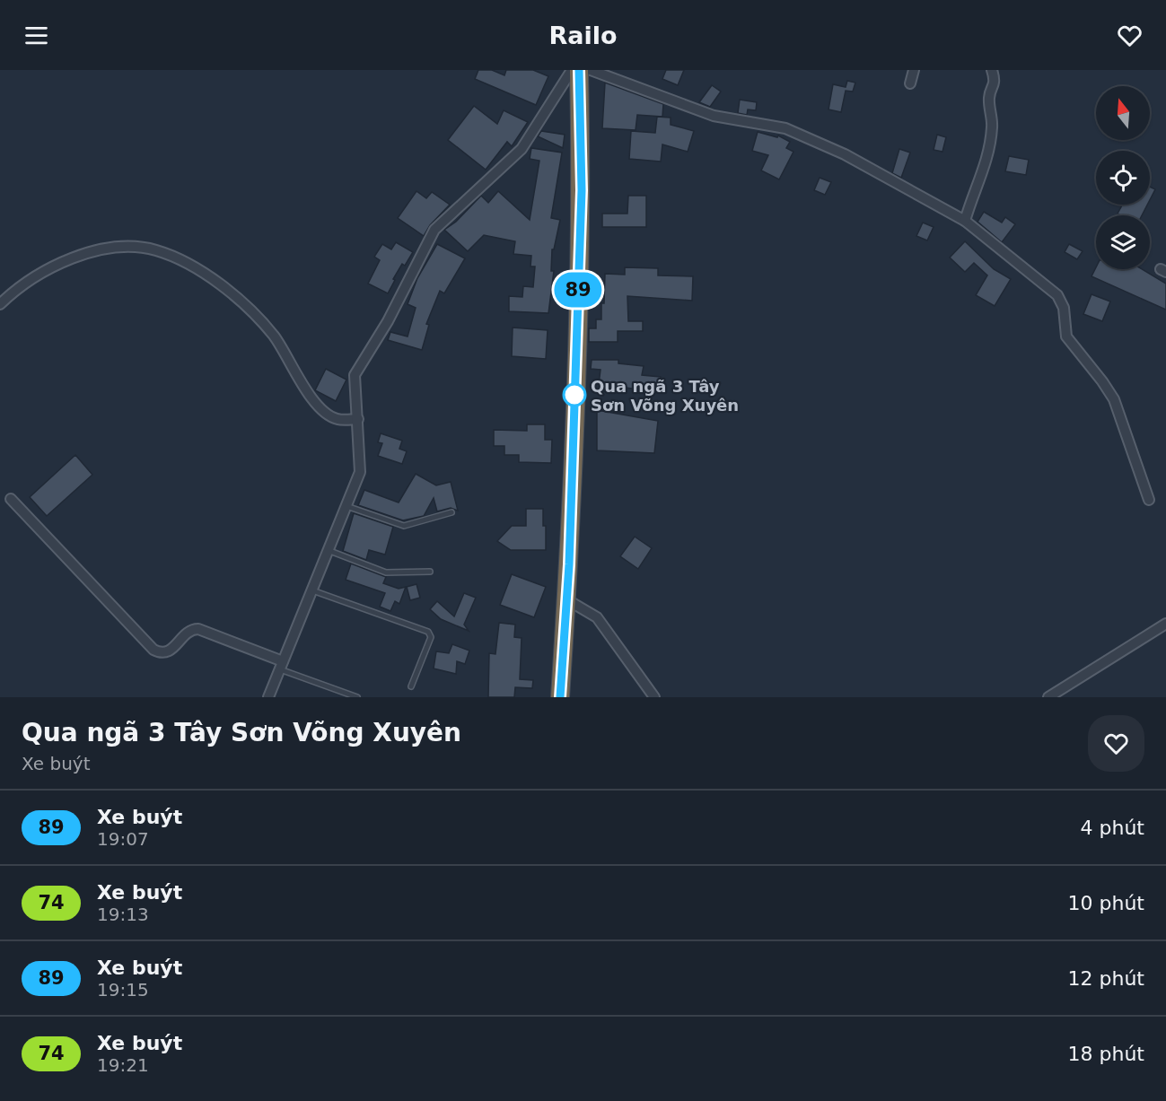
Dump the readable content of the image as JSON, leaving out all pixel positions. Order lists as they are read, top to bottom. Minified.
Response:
{"places":["Qua ngã 3 Tây Sơn Võng Xuyên"],"lines":["bus line 89"],"north":"top","page":{"header":"Railo","on_map":"89","heading":["Qua ngã 3 Tây Sơn Võng Xuyên","Xe buýt"],"list":[{"mark":"89","name":"Xe buýt","note":"19:07","value":"4 phút"},{"mark":"74","name":"Xe buýt","note":"19:13","value":"10 phút"},{"mark":"89","name":"Xe buýt","note":"19:15","value":"12 phút"},{"mark":"74","name":"Xe buýt","note":"19:21","value":"18 phút"}]}}
